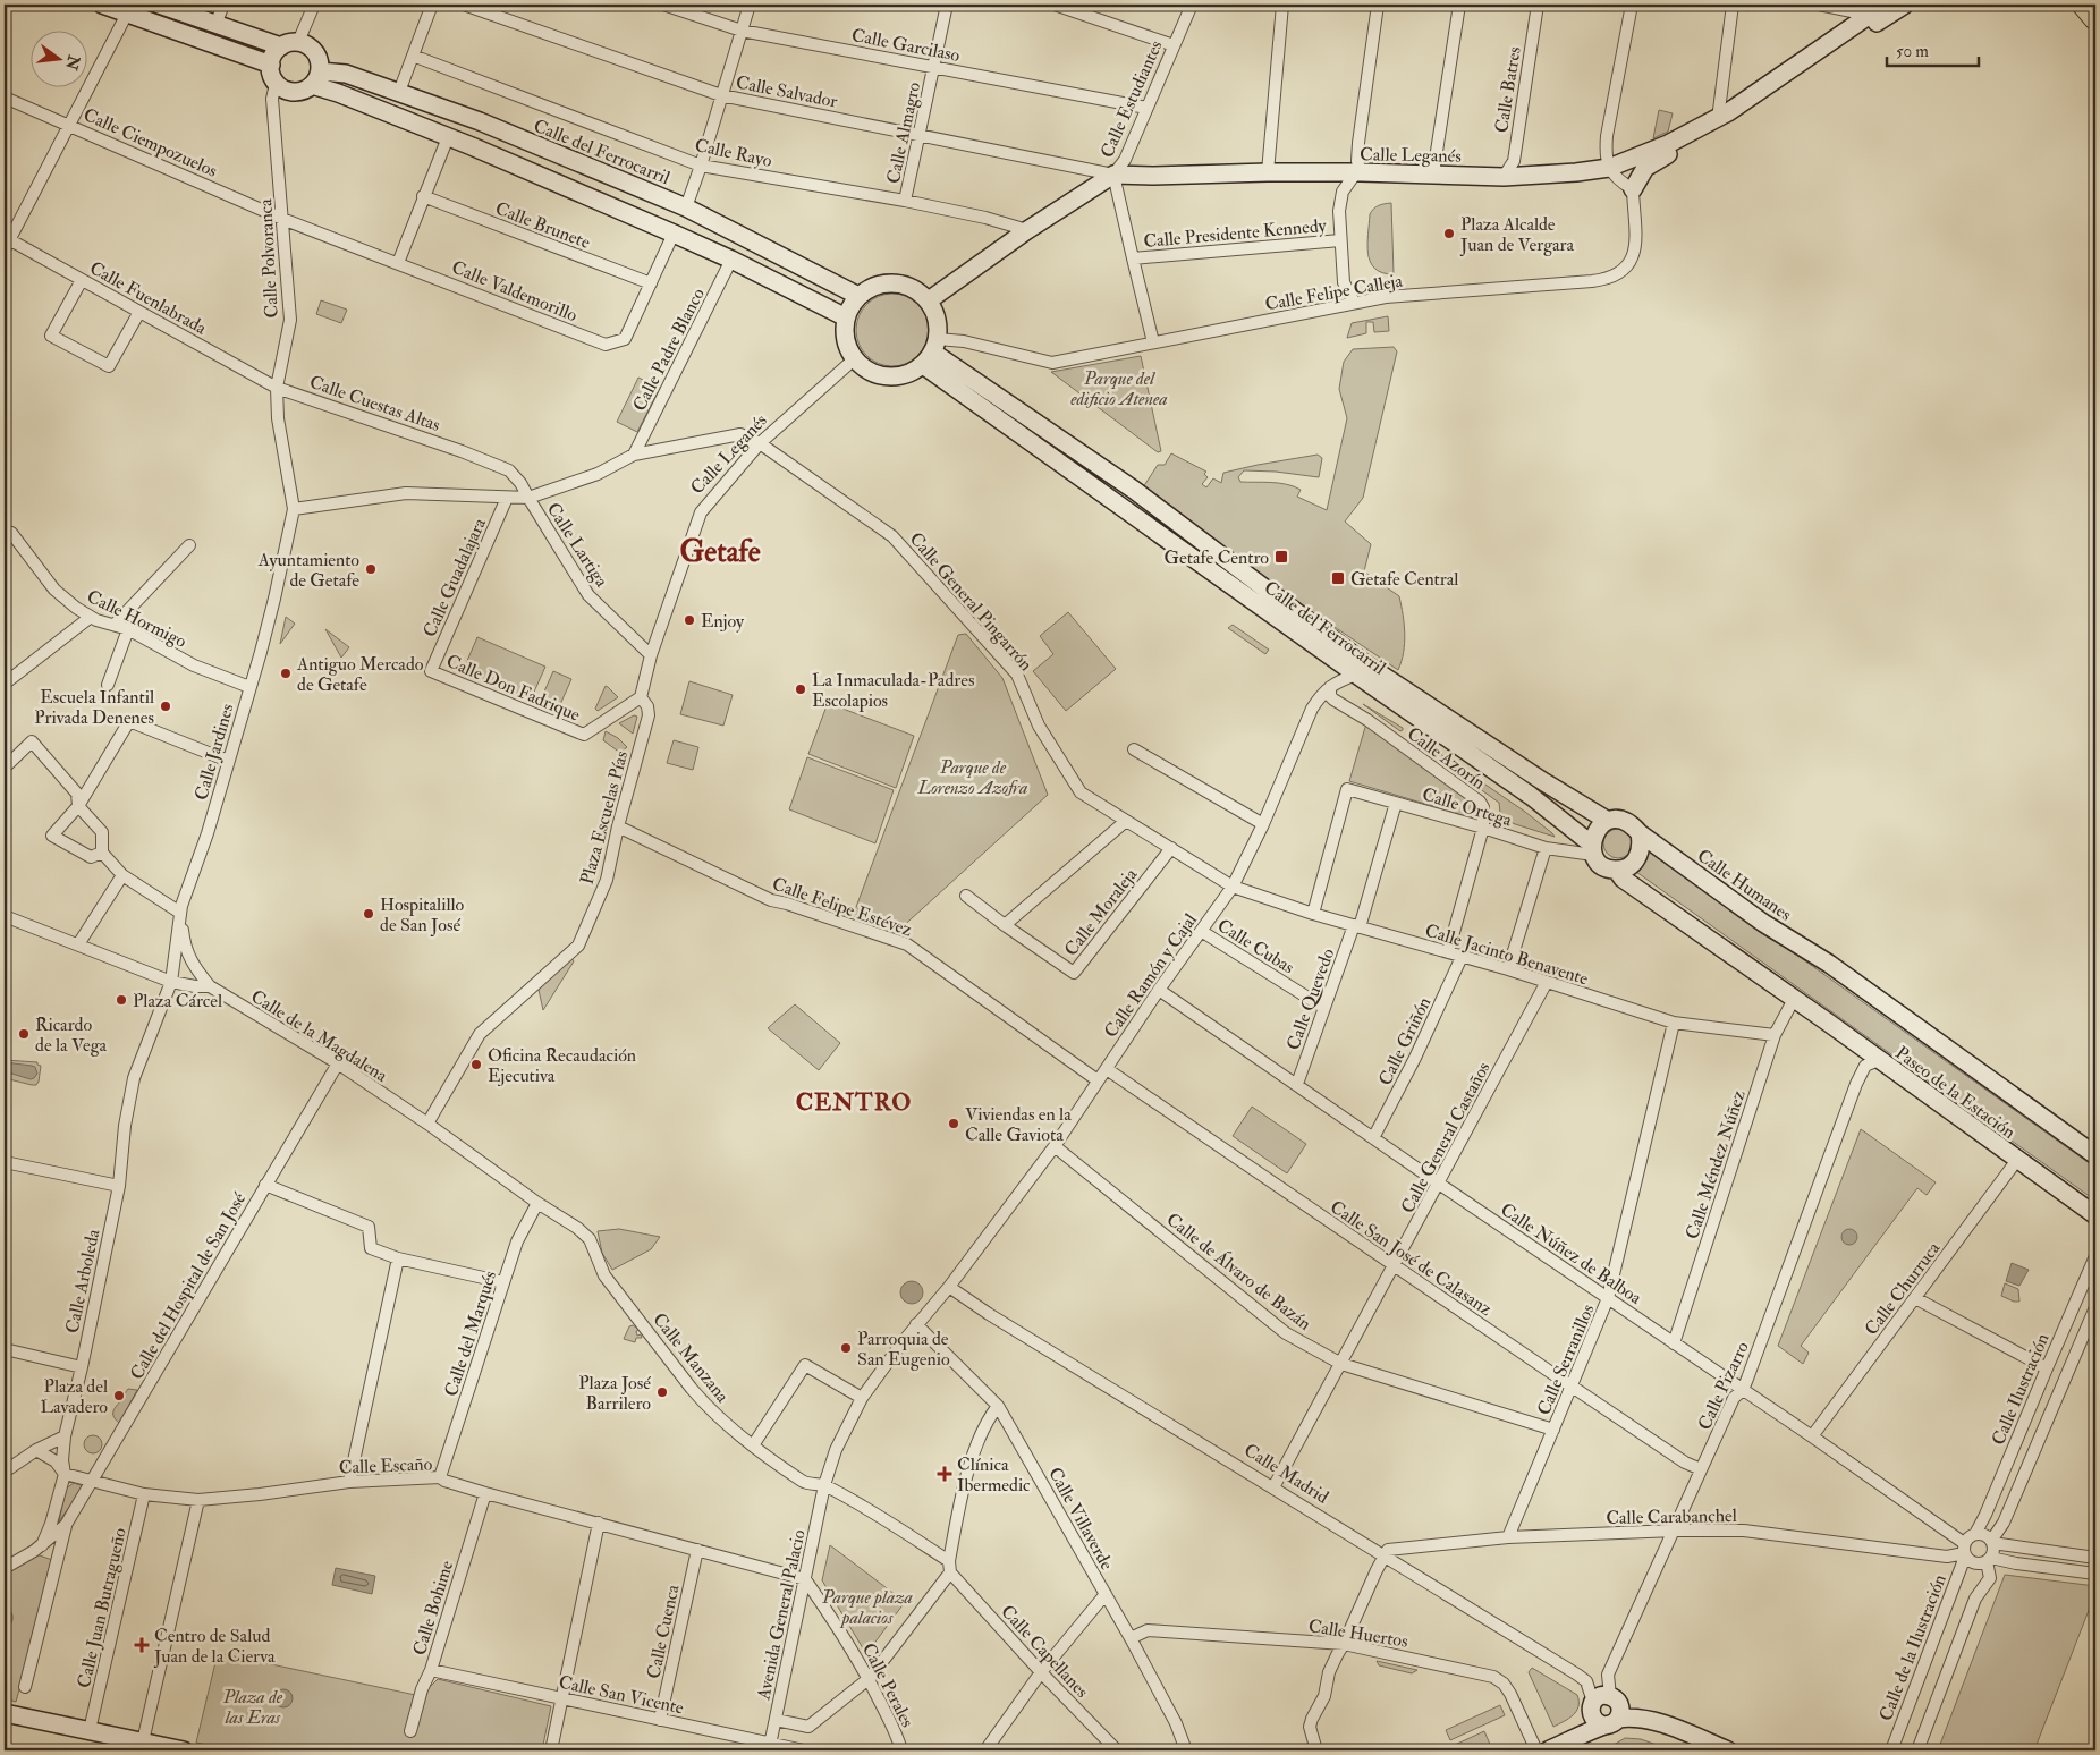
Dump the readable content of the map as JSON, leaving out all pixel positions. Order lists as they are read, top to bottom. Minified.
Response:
{"streets":{"street":["Calle Garcilaso","Calle Batres","Calle Salvador","Calle Estudiantes","Calle Almagro","Calle Ciempozuelos","Calle del Ferrocarril","Calle Rayo","Calle Leganés","Calle Brunete","Calle Presidente Kennedy","Calle Polvoranca","Calle Valdemorillo","Calle Felipe Calleja","Calle Fuenlabrada","Calle Padre Blanco","Calle Cuestas Altas","Calle Lartiga","Calle Guadalajara","Calle General Pingarrón","Calle Hormigo","Calle Don Fadrique","Calle Jardines","Calle Azorín","Calle Ortega","Plaza Escuelas Pías","Calle Humanes","Calle Felipe Estévez","Calle Moraleja","Calle Cubas","Calle Jacinto Benavente","Calle Ramón y Cajal","Calle Quevedo","Calle de la Magdalena","Calle Griñón","Paseo de la Estación","Calle General Castaños","Calle Méndez Núñez","Calle Núñez de Balboa","Calle San José de Calasanz","Calle de Álvaro de Bazán","Calle Arboleda","Calle del Hospital de San José","Calle Churruca","Calle del Marqués","Calle Manzana","Calle Serranillos","Calle Pizarro","Calle Ilustración","Calle Escaño","Calle Madrid","Calle Carabanchel","Calle Villaverde","Calle Juan Butragueño","Calle Bohime","Avenida General Palacio","Calle Cuenca","Calle Huertos","Calle de la Ilustración","Calle Capellanes","Calle Perales","Calle San Vicente"]},"crossings":[["Calle Garcilaso","Calle Estudiantes"],["Calle Garcilaso","Calle Almagro"],["Calle Batres","Calle Leganés"],["Calle Salvador","Calle Estudiantes"],["Calle Salvador","Calle Almagro"],["Calle Salvador","Calle Leganés"],["Calle Estudiantes","Calle Leganés"],["Calle Almagro","Calle Rayo"],["Calle Ciempozuelos","Calle Polvoranca"],["Calle Ciempozuelos","Calle Valdemorillo"],["Calle del Ferrocarril","Calle Leganés"],["Calle del Ferrocarril","Calle Polvoranca"],["Calle del Ferrocarril","Calle Felipe Calleja"],["Calle del Ferrocarril","Calle Humanes"],["Calle del Ferrocarril","Calle Ramón y Cajal"],["Calle Leganés","Calle Felipe Calleja"],["Calle Leganés","Calle Lartiga"],["Calle Leganés","Calle General Pingarrón"],["Calle Leganés","Calle Don Fadrique"],["Calle Leganés","Plaza Escuelas Pías"],["Calle Brunete","Calle Valdemorillo"],["Calle Polvoranca","Calle Valdemorillo"],["Calle Polvoranca","Calle Fuenlabrada"],["Calle Polvoranca","Calle Cuestas Altas"],["Calle Polvoranca","Calle Jardines"],["Calle Fuenlabrada","Calle Cuestas Altas"],["Calle Padre Blanco","Calle General Pingarrón"],["Calle Cuestas Altas","Calle Lartiga"],["Calle Cuestas Altas","Calle General Pingarrón"],["Calle Lartiga","Calle General Pingarrón"],["Calle Guadalajara","Calle Don Fadrique"],["Calle General Pingarrón","Calle Moraleja"],["Calle General Pingarrón","Calle Jacinto Benavente"],["Calle General Pingarrón","Calle Ramón y Cajal"],["Calle Hormigo","Calle Jardines"],["Calle Don Fadrique","Plaza Escuelas Pías"],["Calle Jardines","Calle de la Magdalena"],["Calle Jardines","Calle Arboleda"],["Calle Azorín","Calle Ortega"],["Calle Azorín","Calle Jacinto Benavente"],["Calle Azorín","Calle Ramón y Cajal"],["Calle Ortega","Calle Jacinto Benavente"],["Calle Ortega","Calle Quevedo"],["Plaza Escuelas Pías","Calle Felipe Estévez"],["Plaza Escuelas Pías","Calle de la Magdalena"],["Calle Humanes","Paseo de la Estación"],["Calle Felipe Estévez","Calle Ramón y Cajal"],["Calle Cubas","Calle Ramón y Cajal"],["Calle Cubas","Calle Quevedo"],["Calle Jacinto Benavente","Calle Ramón y Cajal"],["Calle Jacinto Benavente","Calle Quevedo"],["Calle Jacinto Benavente","Calle Griñón"],["Calle Jacinto Benavente","Calle General Castaños"],["Calle Jacinto Benavente","Calle Méndez Núñez"],["Calle Jacinto Benavente","Calle Serranillos"],["Calle Ramón y Cajal","Calle Núñez de Balboa"],["Calle Ramón y Cajal","Calle San José de Calasanz"],["Calle Ramón y Cajal","Calle de Álvaro de Bazán"],["Calle Ramón y Cajal","Calle Madrid"],["Calle Ramón y Cajal","Calle Villaverde"],["Calle Ramón y Cajal","Avenida General Palacio"],["Calle Quevedo","Calle Núñez de Balboa"],["Calle de la Magdalena","Calle Arboleda"],["Calle de la Magdalena","Calle del Hospital de San José"],["Calle de la Magdalena","Calle del Marqués"],["Calle de la Magdalena","Calle Manzana"],["Calle Griñón","Calle Núñez de Balboa"],["Paseo de la Estación","Calle Méndez Núñez"],["Paseo de la Estación","Calle Churruca"],["Paseo de la Estación","Calle Pizarro"],["Calle General Castaños","Calle Núñez de Balboa"],["Calle General Castaños","Calle San José de Calasanz"],["Calle General Castaños","Calle de Álvaro de Bazán"],["Calle General Castaños","Calle Madrid"],["Calle Méndez Núñez","Calle Núñez de Balboa"],["Calle Núñez de Balboa","Calle Churruca"],["Calle Núñez de Balboa","Calle Serranillos"],["Calle Núñez de Balboa","Calle Pizarro"],["Calle Núñez de Balboa","Calle Ilustración"],["Calle Núñez de Balboa","Calle Carabanchel"],["Calle Núñez de Balboa","Calle de la Ilustración"],["Calle San José de Calasanz","Calle Serranillos"],["Calle San José de Calasanz","Calle Pizarro"],["Calle de Álvaro de Bazán","Calle Serranillos"],["Calle Arboleda","Calle del Hospital de San José"],["Calle Arboleda","Calle Escaño"],["Calle del Hospital de San José","Calle Escaño"],["Calle del Marqués","Calle Escaño"],["Calle Manzana","Avenida General Palacio"],["Calle Manzana","Calle Capellanes"],["Calle Serranillos","Calle Carabanchel"],["Calle Pizarro","Calle Madrid"],["Calle Pizarro","Calle Carabanchel"],["Calle Ilustración","Calle Carabanchel"],["Calle Ilustración","Calle de la Ilustración"],["Calle Escaño","Calle Juan Butragueño"],["Calle Escaño","Calle Bohime"],["Calle Escaño","Avenida General Palacio"],["Calle Escaño","Calle Cuenca"],["Calle Escaño","Calle Perales"],["Calle Madrid","Calle Carabanchel"],["Calle Carabanchel","Calle de la Ilustración"],["Calle Villaverde","Calle Huertos"],["Calle Bohime","Calle San Vicente"],["Avenida General Palacio","Calle Capellanes"],["Avenida General Palacio","Calle Perales"],["Avenida General Palacio","Calle San Vicente"],["Calle Cuenca","Calle San Vicente"]],"districts":["Getafe","CENTRO"],"parks":["Parque del edificio Atenea","Parque de Lorenzo Azofra","Parque plaza palacios","Plaza de las Eras"],"places":{"other":["Plaza Alcalde Juan de Vergara","Ayuntamiento de Getafe","Enjoy","Antiguo Mercado de Getafe","La Inmaculada-Padres Escolapios","Escuela Infantil Privada Denenes","Hospitalillo de San José","Plaza Cárcel","Ricardo de la Vega","Oficina Recaudación Ejecutiva","Viviendas en la Calle Gaviota","Parroquia de San Eugenio","Plaza José Barrilero","Plaza del Lavadero"],"transit":["Getafe Centro","Getafe Central"],"health":["Clínica Ibermedic","Centro de Salud Juan de la Cierva"]},"scale_bar":"50 m","north":"right"}
